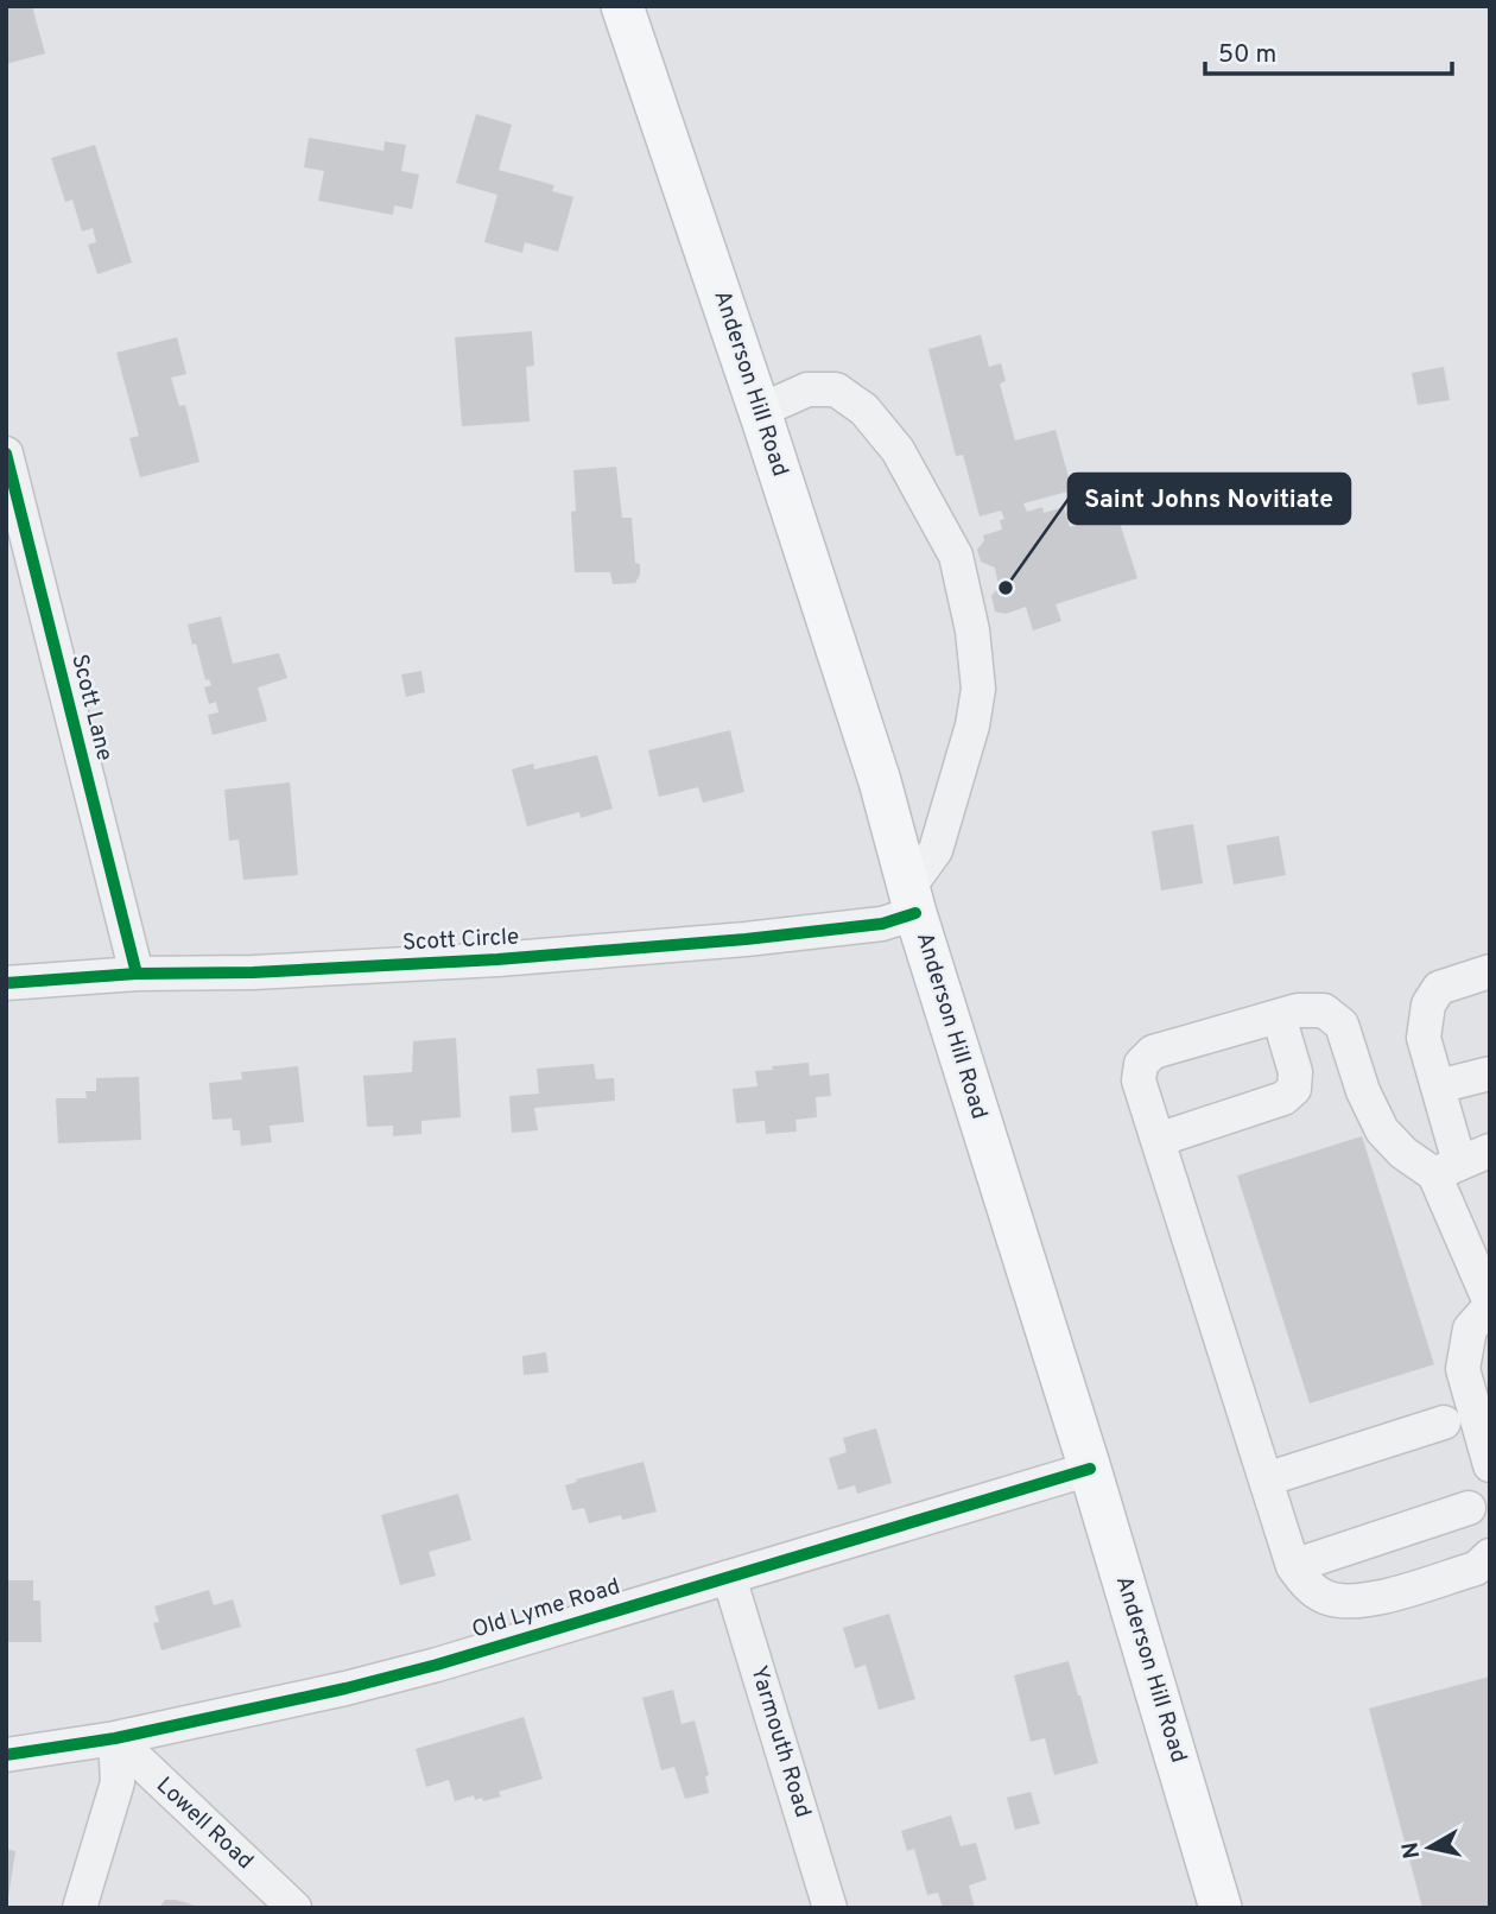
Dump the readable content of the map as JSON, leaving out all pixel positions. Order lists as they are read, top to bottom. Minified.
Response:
{"streets":{"main road":["Anderson Hill Road"],"street":["Scott Lane","Scott Circle","Old Lyme Road","Yarmouth Road","Lowell Road"]},"crossings":[["Anderson Hill Road","Scott Circle"],["Anderson Hill Road","Old Lyme Road"],["Scott Lane","Scott Circle"],["Old Lyme Road","Yarmouth Road"],["Old Lyme Road","Lowell Road"]],"places":["Saint Johns Novitiate"],"scale_bar":"50 m","north":"left"}
